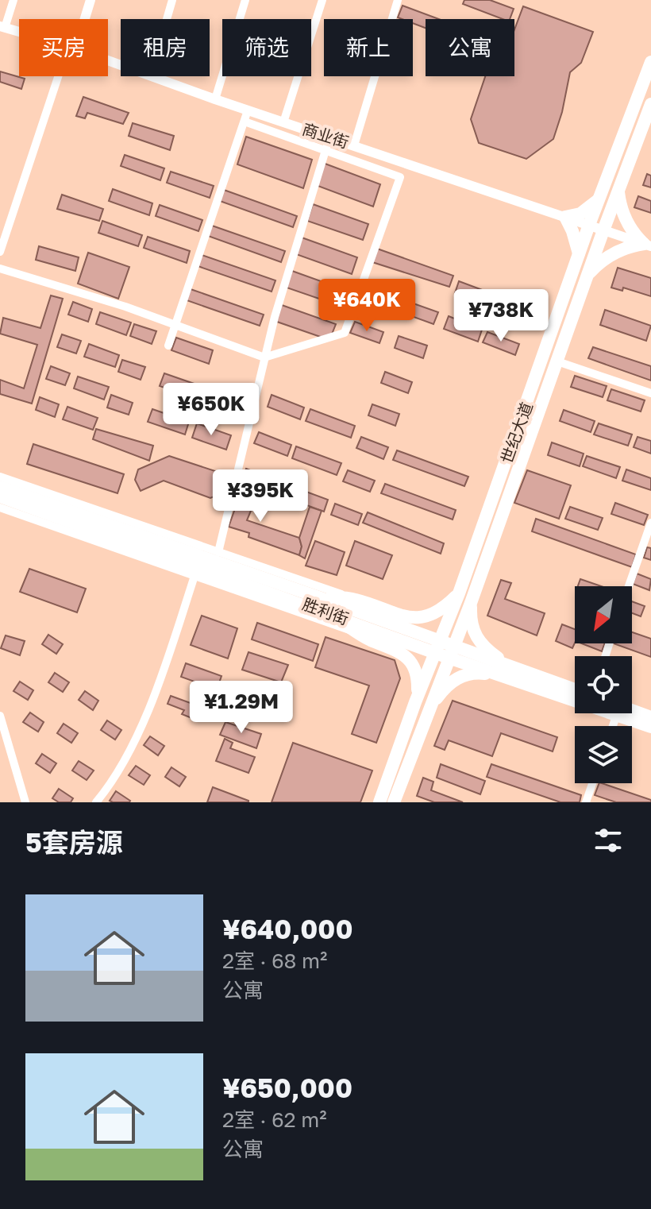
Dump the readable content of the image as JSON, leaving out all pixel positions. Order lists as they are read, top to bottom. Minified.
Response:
{"streets":{"main road":["世纪大道","胜利街"],"street":["商业街"]},"crossings":[["商业街","世纪大道"],["世纪大道","胜利街"]],"north":"bottom left","page":{"chip":["买房","租房","筛选","新上","公寓"],"price":["¥640K","¥738K","¥650K","¥395K","¥1.29M"],"heading":"5套房源","list":[{"name":"¥640,000","note":"2室 · 68 m² · 公寓"},{"name":"¥650,000","note":"2室 · 62 m² · 公寓"}]}}
